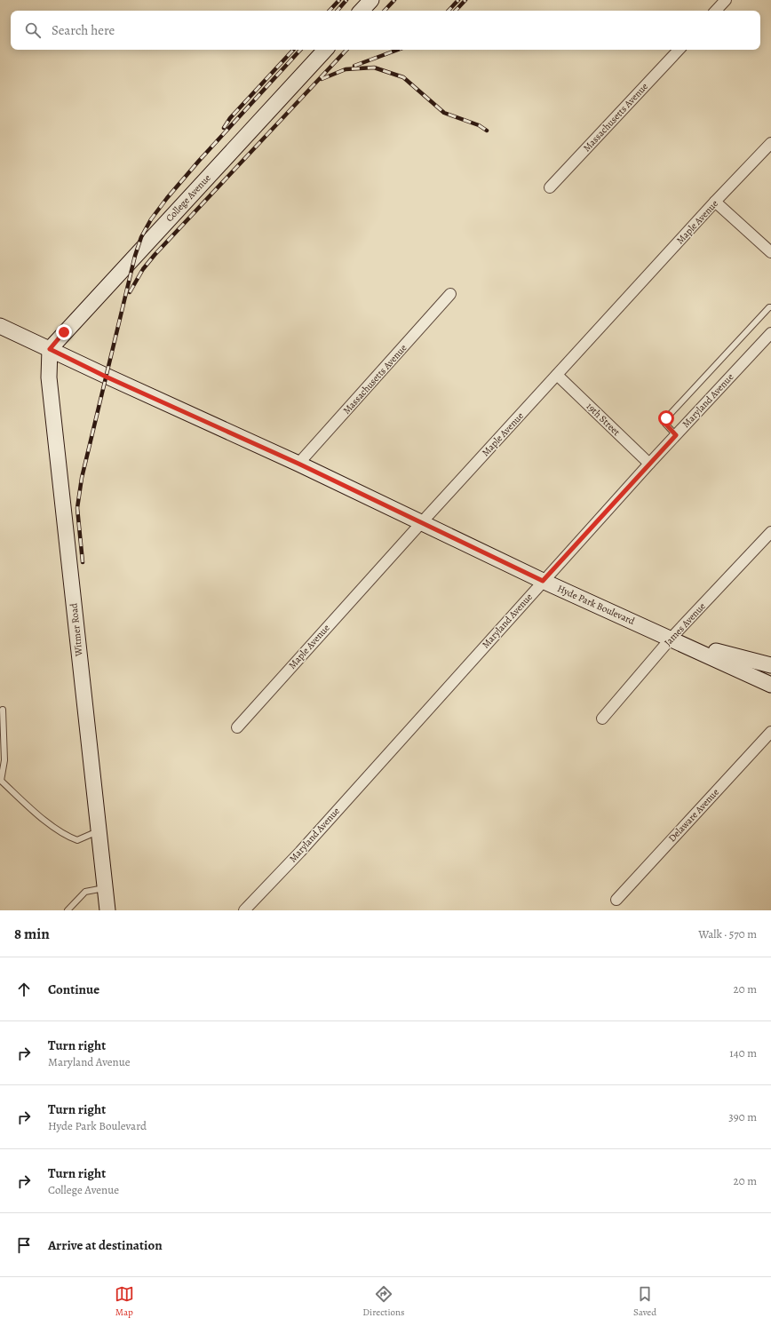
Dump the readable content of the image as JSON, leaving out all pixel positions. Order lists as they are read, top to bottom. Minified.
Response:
{"streets":{"main road":["College Avenue","Hyde Park Boulevard","Witmer Road"],"street":["Massachusetts Avenue","Maple Avenue","Maryland Avenue","19th Street","James Avenue","Delaware Avenue"]},"crossings":[["Massachusetts Avenue","Hyde Park Boulevard"],["College Avenue","Hyde Park Boulevard"],["College Avenue","Witmer Road"],["Maple Avenue","19th Street"],["Maple Avenue","Hyde Park Boulevard"],["Maryland Avenue","19th Street"],["Maryland Avenue","Hyde Park Boulevard"],["Hyde Park Boulevard","James Avenue"],["Hyde Park Boulevard","Witmer Road"]],"page":{"search":"Search here","heading":["8 min","Walk · 570 m"],"list":[["Continue","20 m"],["Turn right","Maryland Avenue","140 m"],["Turn right","Hyde Park Boulevard","390 m"],["Turn right","College Avenue","20 m"],"Arrive at destination"],"nav":["Map","Directions","Saved"]}}
